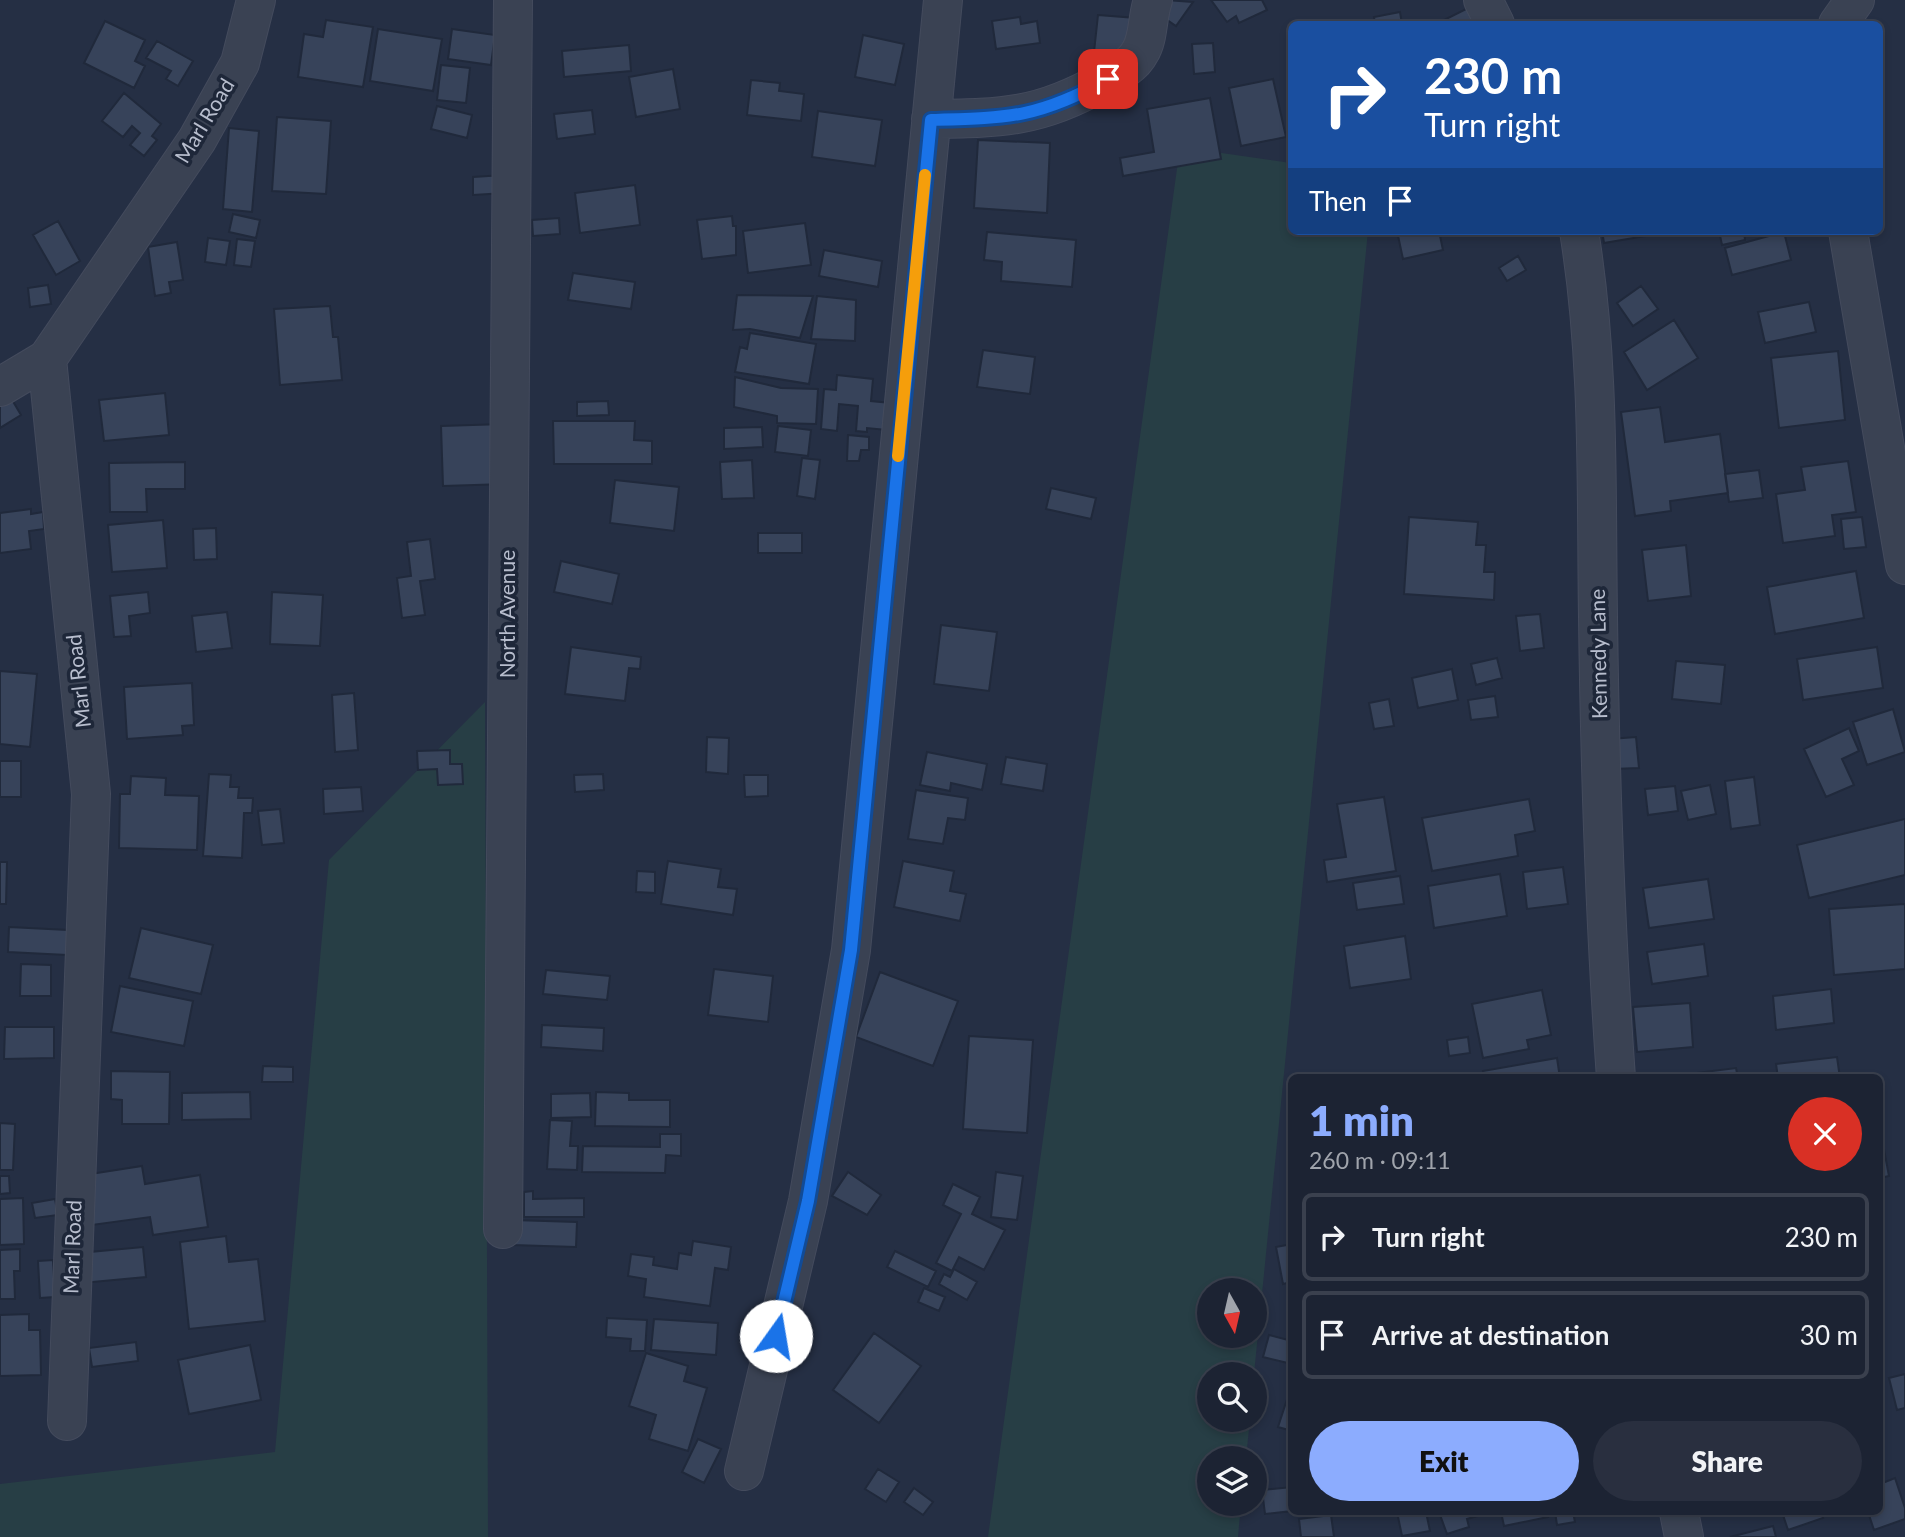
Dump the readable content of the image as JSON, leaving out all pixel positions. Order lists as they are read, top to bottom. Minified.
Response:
{"streets":{"street":["Marl Road","North Avenue","Kennedy Lane"]},"north":"bottom","page":{"turn":["230 m","Turn right"],"then":"Then","heading":["1 min","260 m · 09:11"],"list":[{"name":"Turn right","value":"230 m"},{"name":"Arrive at destination","value":"30 m"}],"buttons":["Exit","Share"]}}
